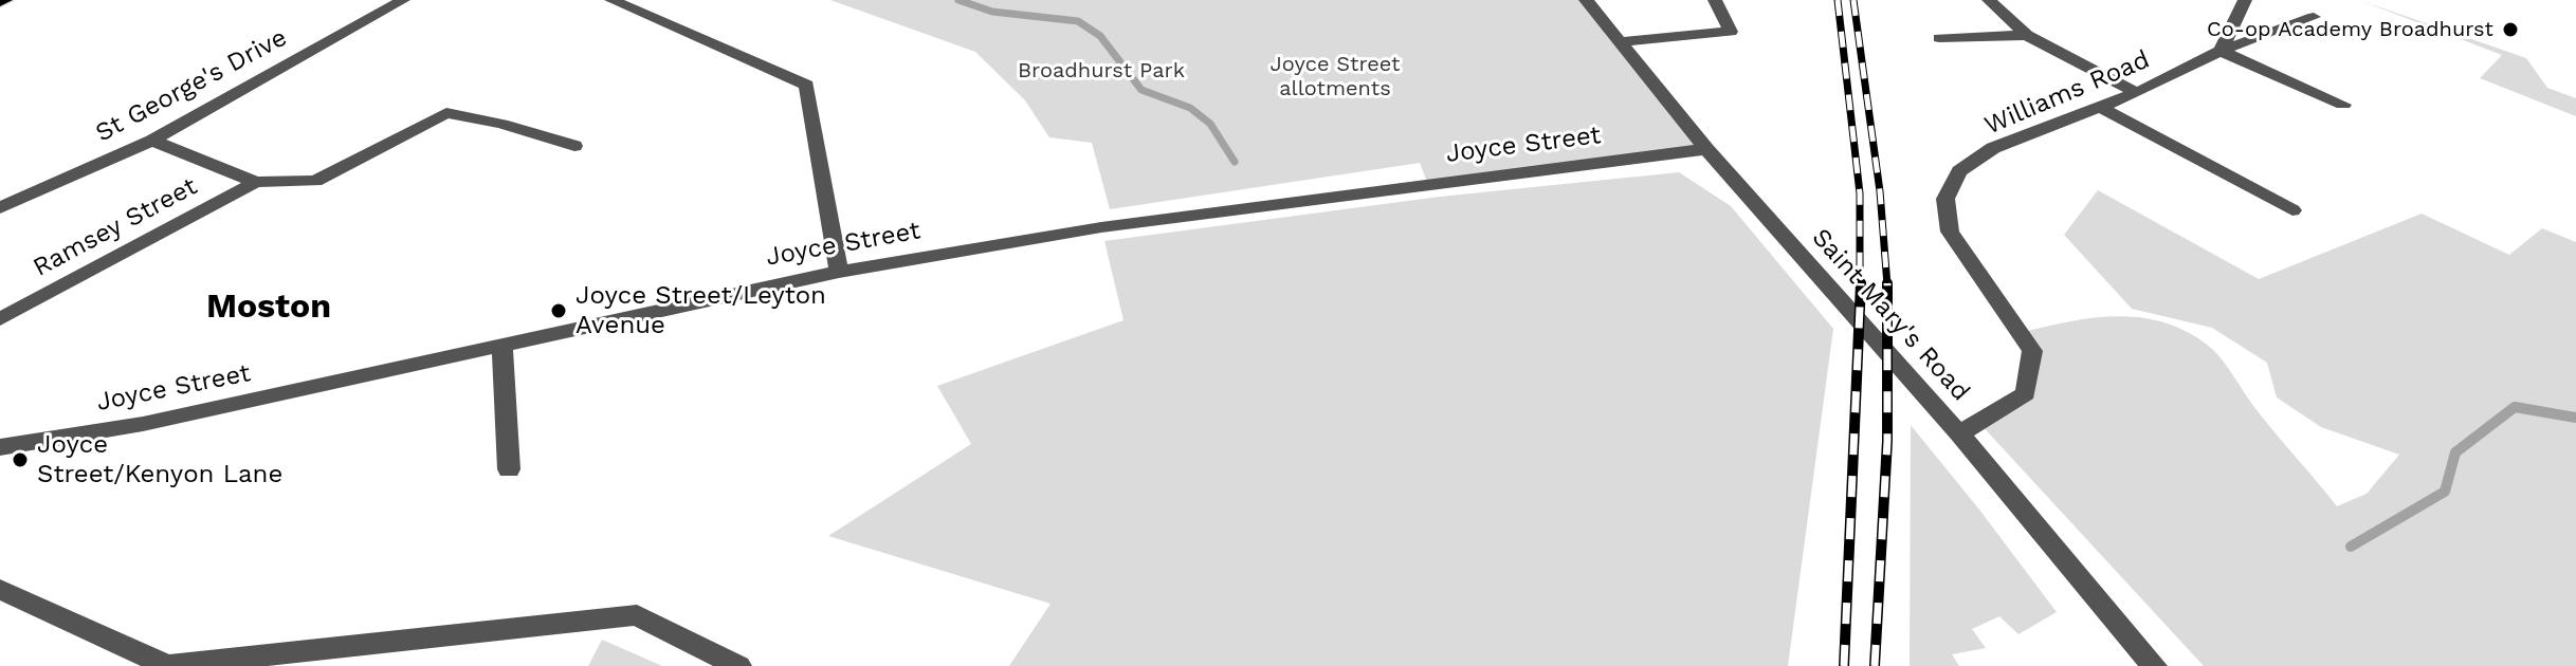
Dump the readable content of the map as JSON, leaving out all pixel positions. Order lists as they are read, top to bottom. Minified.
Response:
{"streets":{"street":["St George's Drive","Williams Road","Joyce Street","Ramsey Street","Saint Mary's Road"]},"crossings":[["Williams Road","Saint Mary's Road"],["Joyce Street","Saint Mary's Road"]],"districts":["Moston"],"parks":["Joyce Street allotments","Broadhurst Park"],"places":["Co-op Academy Broadhurst","Joyce Street/Leyton Avenue","Joyce Street/Kenyon Lane"]}
